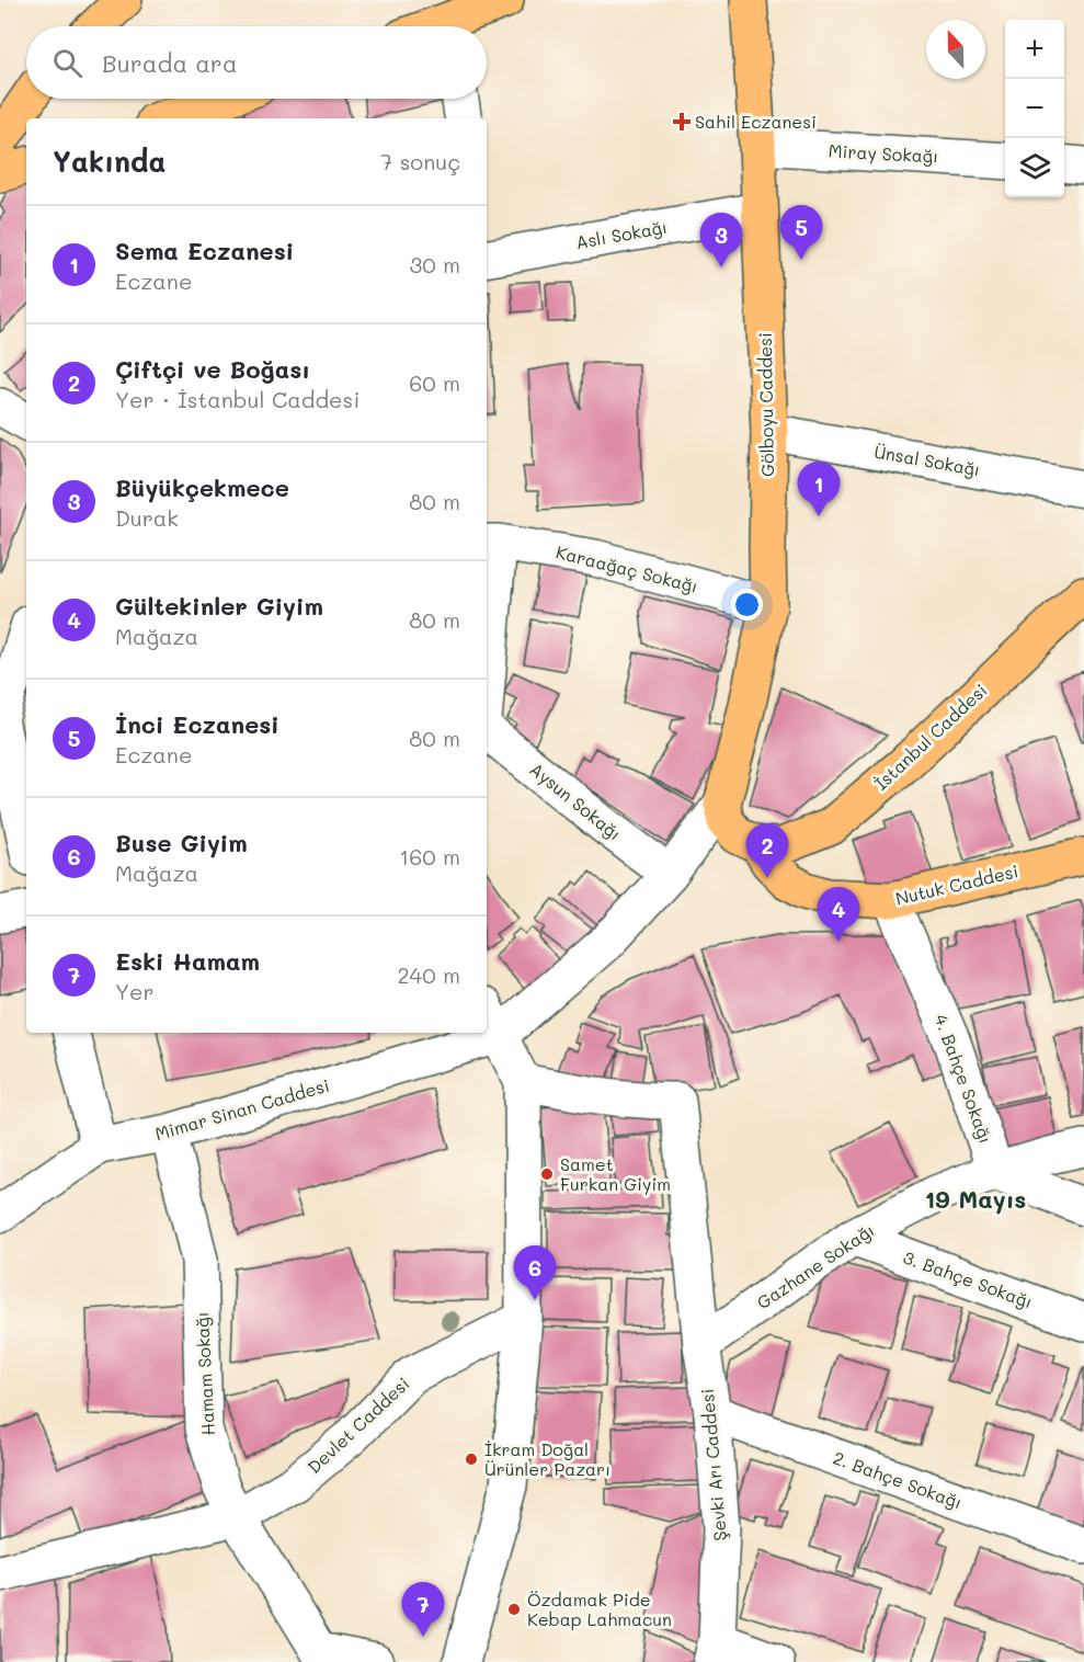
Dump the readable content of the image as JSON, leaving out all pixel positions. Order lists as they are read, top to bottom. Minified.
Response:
{"streets":{"main road":["Gölboyu Caddesi","İstanbul Caddesi","Nutuk Caddesi"],"street":["Miray Sokağı","Aslı Sokağı","Ünsal Sokağı","Karaağaç Sokağı","Aysun Sokağı","4. Bahçe Sokağı","Mimar Sinan Caddesi","Gazhane Sokağı","3. Bahçe Sokağı","Hamam Sokağı","Devlet Caddesi","Şevki Arı Caddesi","2. Bahçe Sokağı"]},"crossings":[["Miray Sokağı","Gölboyu Caddesi"],["Aslı Sokağı","Gölboyu Caddesi"],["Gölboyu Caddesi","Ünsal Sokağı"],["Gölboyu Caddesi","Karaağaç Sokağı"],["İstanbul Caddesi","Nutuk Caddesi"],["Nutuk Caddesi","4. Bahçe Sokağı"],["4. Bahçe Sokağı","Gazhane Sokağı"],["Mimar Sinan Caddesi","Hamam Sokağı"],["Gazhane Sokağı","3. Bahçe Sokağı"],["Gazhane Sokağı","Şevki Arı Caddesi"],["Hamam Sokağı","Devlet Caddesi"],["Şevki Arı Caddesi","2. Bahçe Sokağı"]],"districts":["19 Mayıs"],"places":{"health":["Sahil Eczanesi"],"other":["Samet Furkan Giyim","İkram Doğal Ürünler Pazarı","Özdamak Pide Kebap Lahmacun"]},"north":"top","page":{"map_buttons":["+","−"],"search":"Burada ara","heading":["Yakında","7 sonuç"],"list":[{"mark":"1","name":"Sema Eczanesi","note":"Eczane","value":"30 m"},{"mark":"2","name":"Çiftçi ve Boğası","note":"Yer · İstanbul Caddesi","value":"60 m"},{"mark":"3","name":"Büyükçekmece","note":"Durak","value":"80 m"},{"mark":"4","name":"Gültekinler Giyim","note":"Mağaza","value":"80 m"},{"mark":"5","name":"İnci Eczanesi","note":"Eczane","value":"80 m"},{"mark":"6","name":"Buse Giyim","note":"Mağaza","value":"160 m"},{"mark":"7","name":"Eski Hamam","note":"Yer","value":"240 m"}],"pins":["5","3","1","2","4","6","7"]}}
